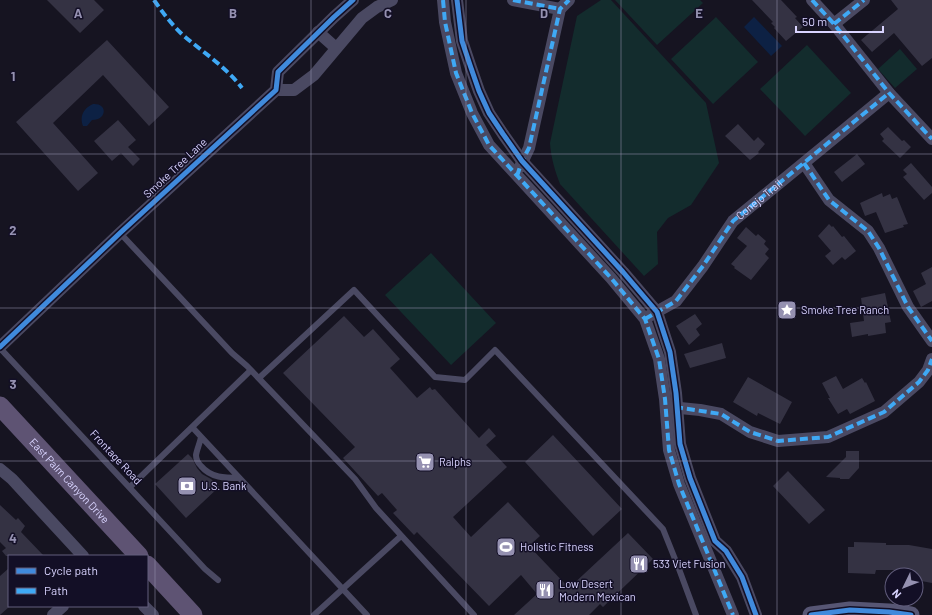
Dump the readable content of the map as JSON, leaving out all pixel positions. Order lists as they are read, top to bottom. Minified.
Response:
{"streets":{"main road":["East Palm Canyon Drive"],"street":["Smoke Tree Lane","Conejo Trail"],"lane":["Frontage Road"]},"crossings":[["Smoke Tree Lane","Frontage Road"]],"places":{"place":["Smoke Tree Ranch"],"supermarket":["Ralphs"],"bank":["U.S. Bank"],"sports":["Holistic Fitness"],"restaurant":["533 Viet Fusion","Low Desert Modern Mexican"]},"legend":["Cycle path","Path"],"scale_bar":"50 m","north":"bottom left","grid":{"columns":["A","B","C","D","E"],"rows":["1","2","3","4"]}}
